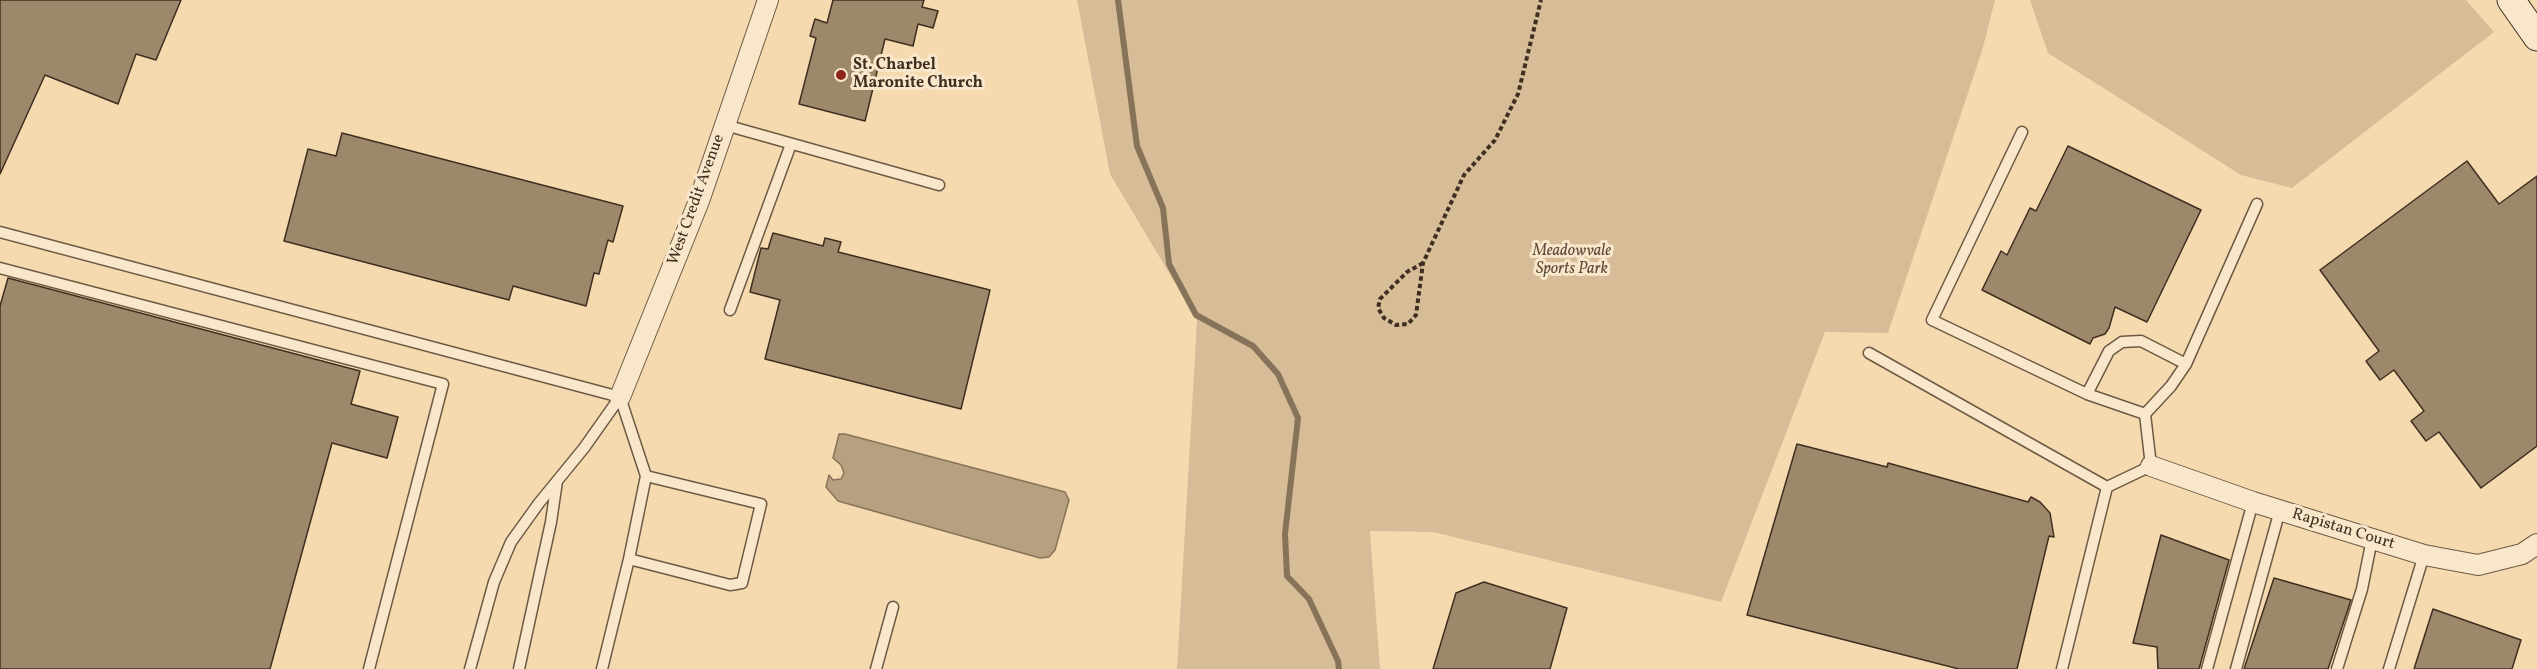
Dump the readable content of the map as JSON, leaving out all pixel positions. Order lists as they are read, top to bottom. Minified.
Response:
{"streets":{"street":["West Credit Avenue","Rapistan Court"]},"parks":["Meadowvale Sports Park"],"places":["St. Charbel Maronite Church"]}
